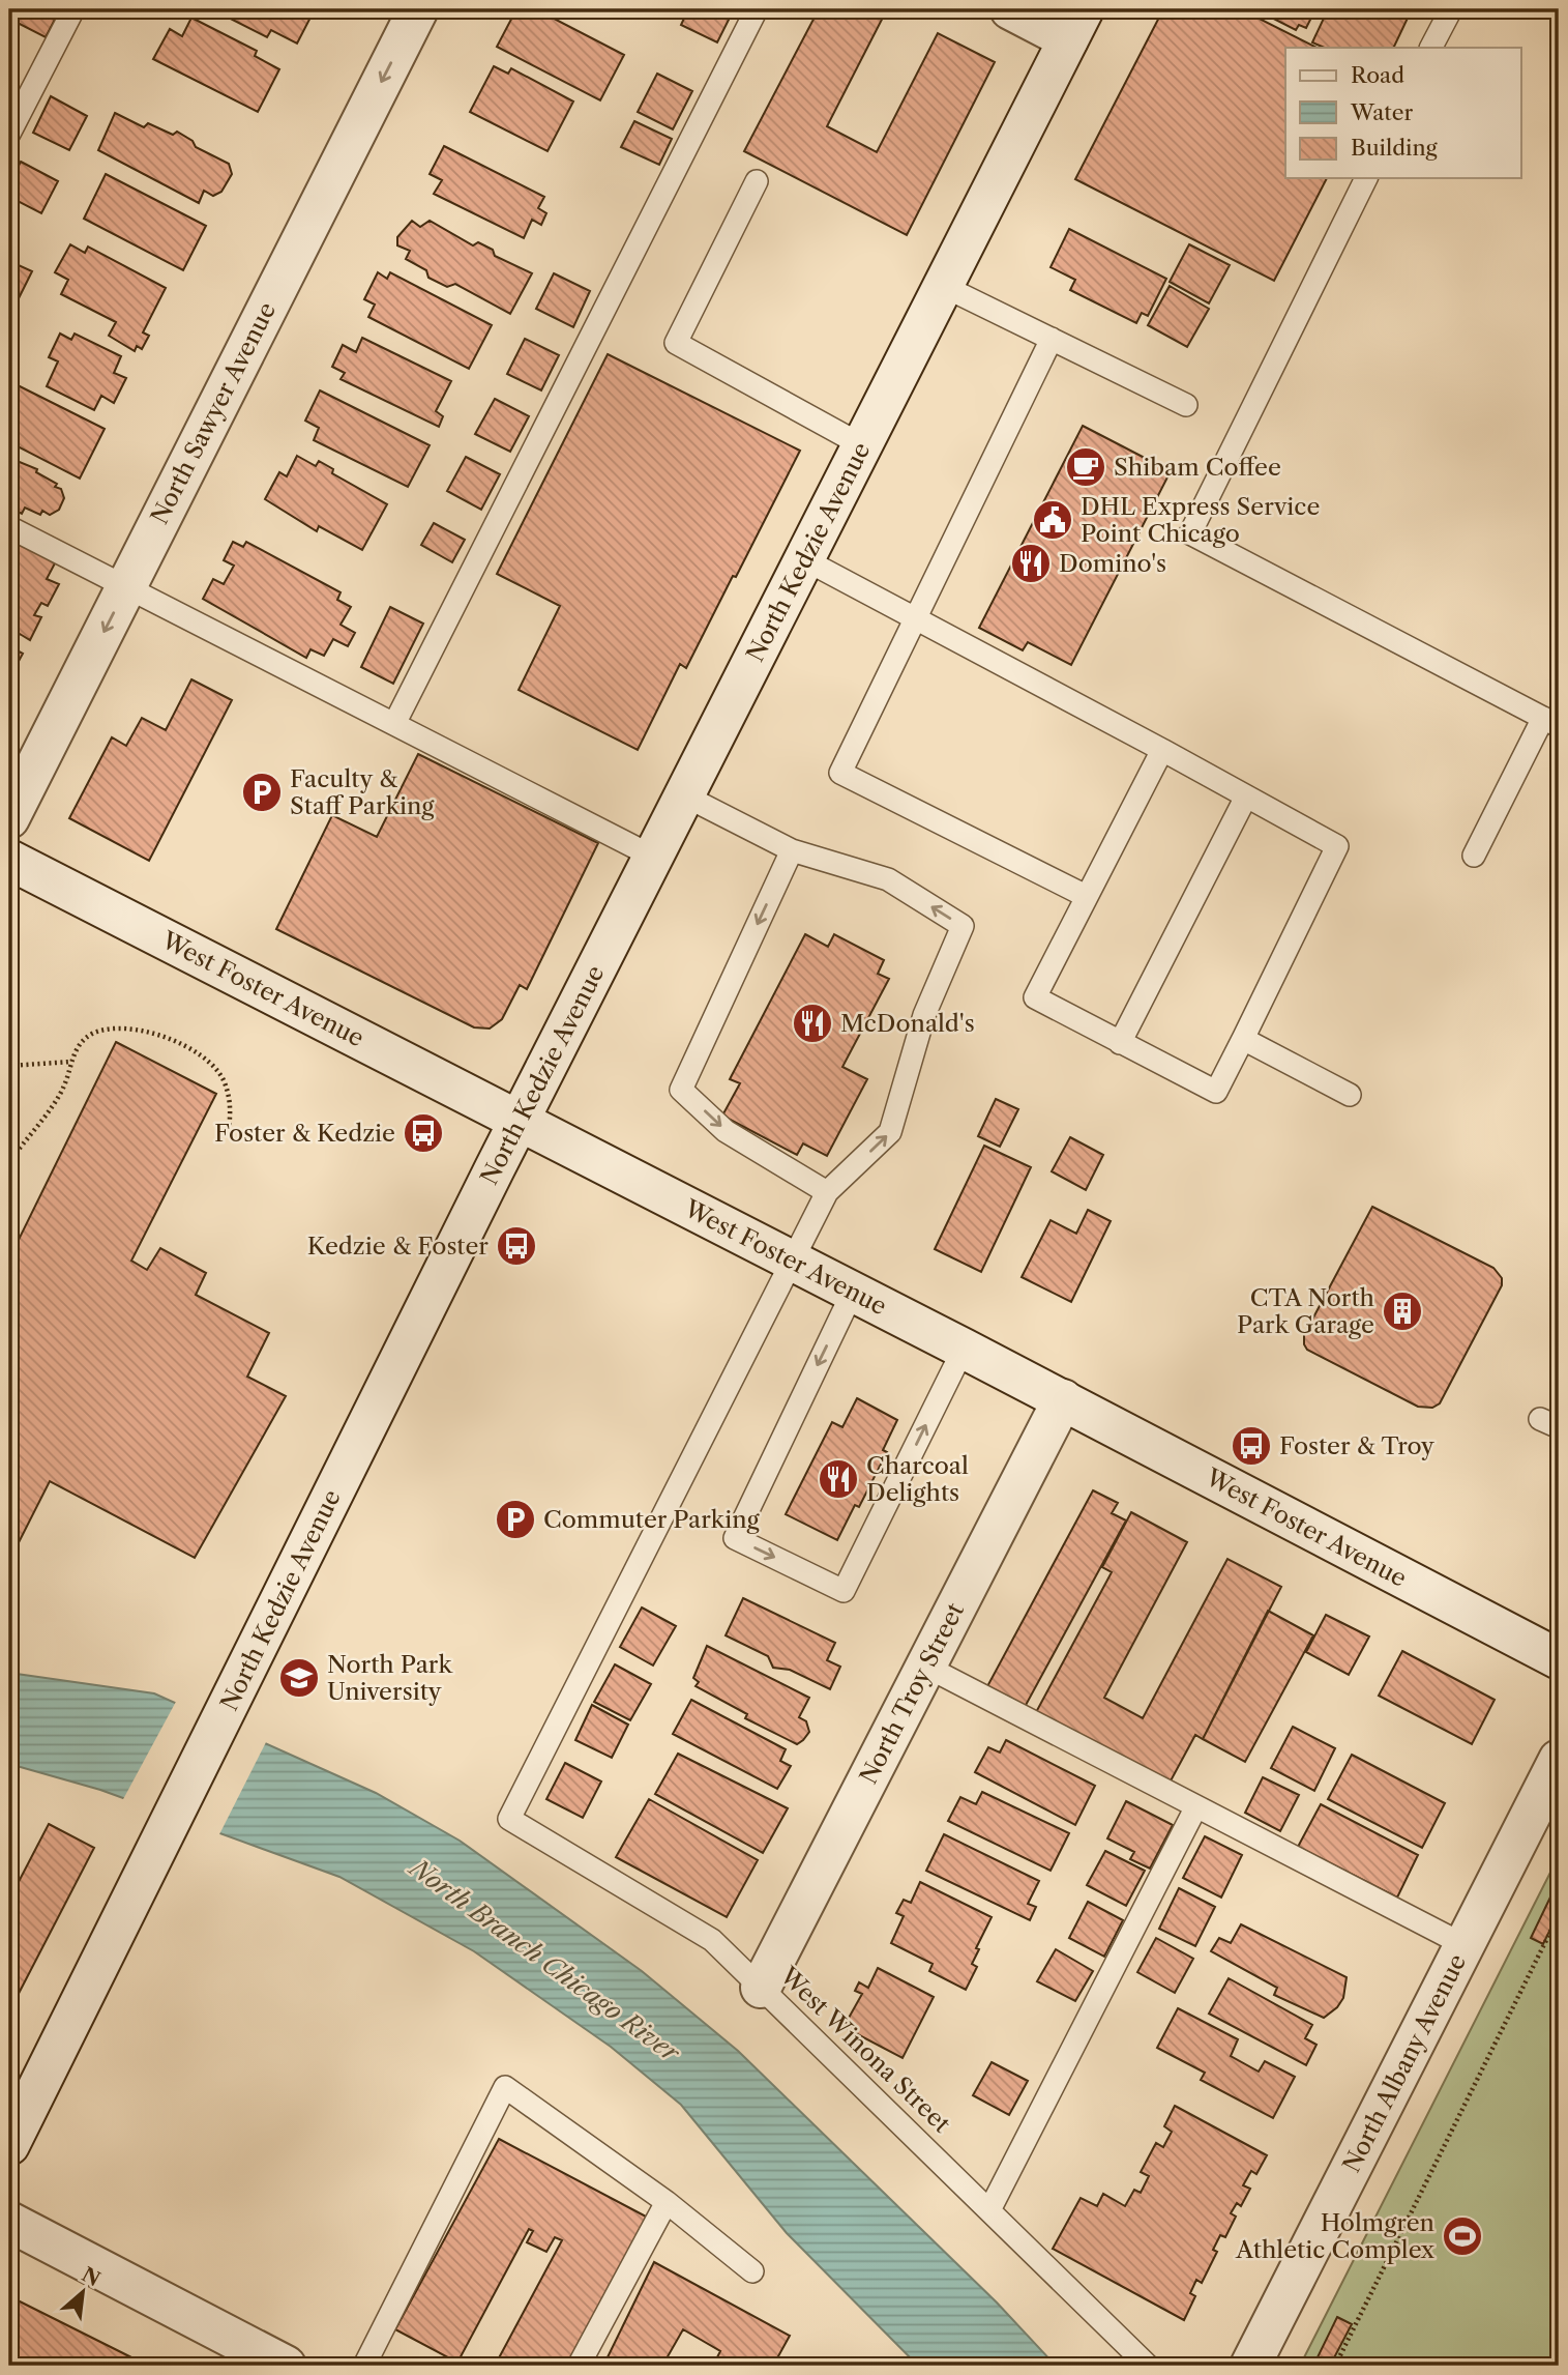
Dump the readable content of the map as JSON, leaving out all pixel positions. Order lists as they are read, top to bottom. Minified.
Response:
{"streets":{"main road":["North Sawyer Avenue","North Kedzie Avenue","West Foster Avenue","North Troy Street","North Albany Avenue"],"lane":["West Winona Street"]},"crossings":[["North Kedzie Avenue","West Foster Avenue"],["West Foster Avenue","North Troy Street"],["West Foster Avenue","West Winona Street"],["North Troy Street","West Winona Street"]],"one_way":["North Sawyer Avenue"],"water":["North Branch Chicago River"],"places":{"cafe":["Shibam Coffee"],"public building":["DHL Express Service Point Chicago"],"restaurant":["Domino's","McDonald's","Charcoal Delights"],"parking":["Faculty & Staff Parking","Commuter Parking"],"bus stop":["Foster & Kedzie","Kedzie & Foster","Foster & Troy"],"building":["CTA North Park Garage"],"school or university":["North Park University"],"sports":["Holmgren Athletic Complex"]},"legend":["Road","Water","Building"],"north":"top right"}
